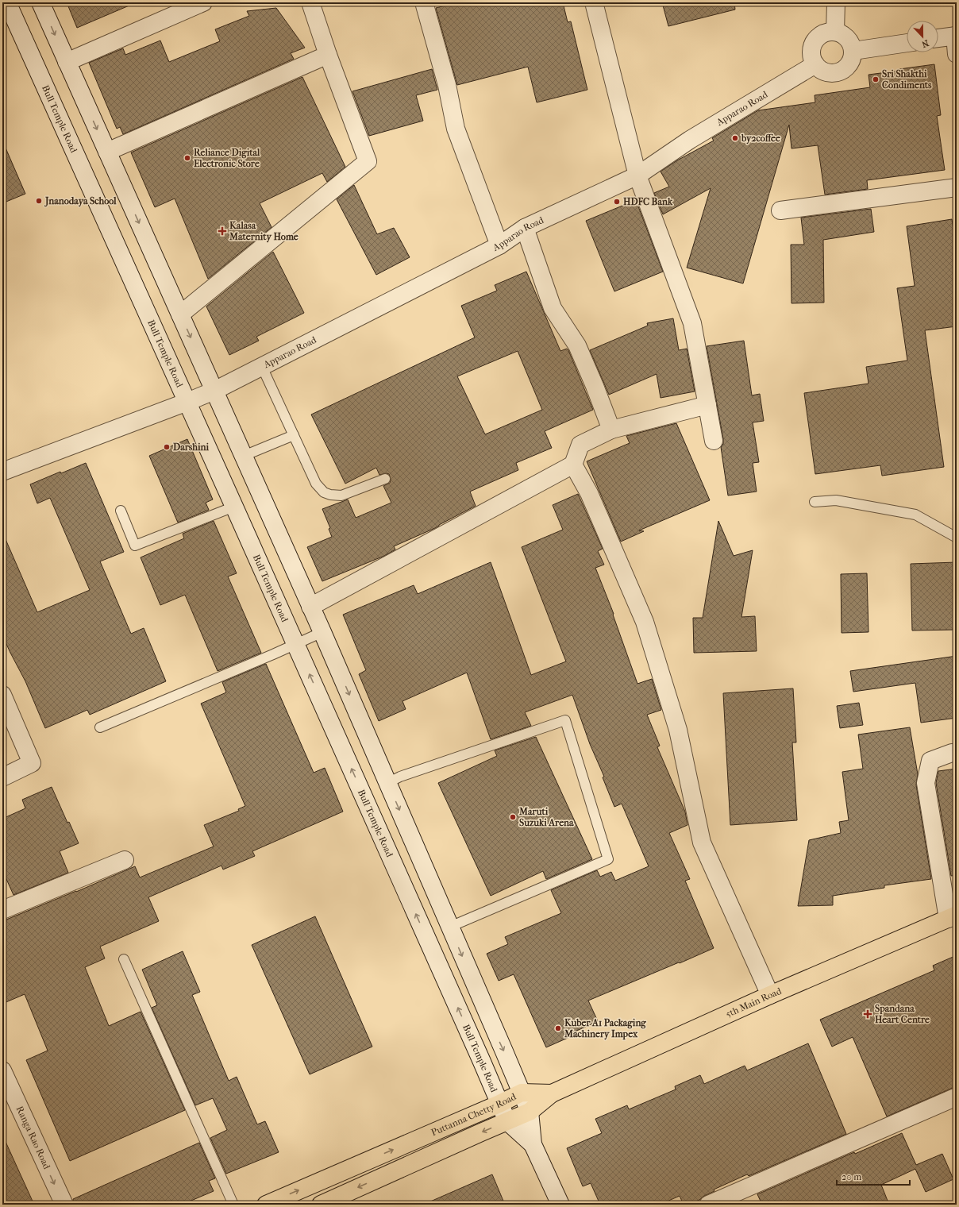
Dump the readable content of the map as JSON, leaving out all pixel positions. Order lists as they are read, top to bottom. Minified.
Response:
{"streets":{"main road":["5th Main Road","Puttanna Chetty Road"],"street":["Apparao Road","Bull Temple Road","Ranga Rao Road"]},"crossings":[["Apparao Road","Bull Temple Road"],["Bull Temple Road","Puttanna Chetty Road"],["5th Main Road","Puttanna Chetty Road"]],"one_way":["Ranga Rao Road"],"places":{"other":["Sri Shakthi Condiments","by2coffee","Reliance Digital Electronic Store","Jnanodaya School","HDFC Bank","Darshini","Maruti Suzuki Arena","Kuber A1 Packaging Machinery Impex"],"health":["Kalasa Maternity Home","Spandana Heart Centre"]},"scale_bar":"20 m","north":"bottom"}
